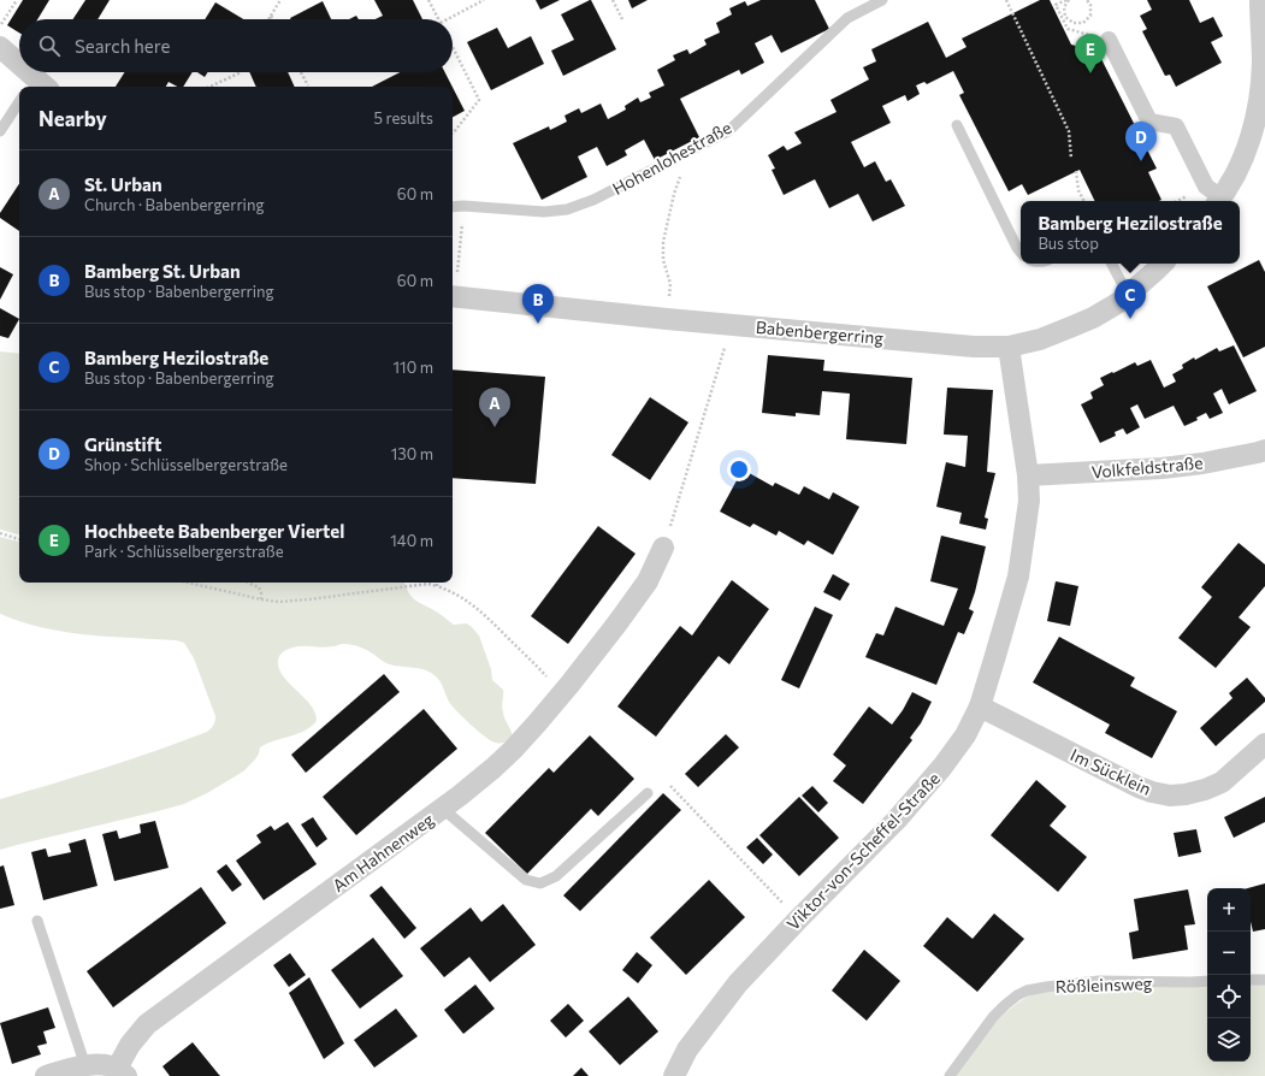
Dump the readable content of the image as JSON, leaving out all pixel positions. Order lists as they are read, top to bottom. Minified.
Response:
{"streets":{"street":["Babenbergerring","Volkfeldstraße","Im Sücklein","Viktor-von-Scheffel-Straße","Am Hahnenweg"],"lane":["Hohenlohestraße","Rößleinsweg"]},"crossings":[["Babenbergerring","Viktor-von-Scheffel-Straße"],["Volkfeldstraße","Viktor-von-Scheffel-Straße"],["Im Sücklein","Viktor-von-Scheffel-Straße"]],"page":{"search":"Search here","pins":["E","D","C","B","A"],"heading":["Nearby","5 results"],"list":[{"mark":"A","name":"St. Urban","note":"Church · Babenbergerring","value":"60 m"},{"mark":"B","name":"Bamberg St. Urban","note":"Bus stop · Babenbergerring","value":"60 m"},{"mark":"C","name":"Bamberg Hezilostraße","note":"Bus stop · Babenbergerring","value":"110 m"},{"mark":"D","name":"Grünstift","note":"Shop · Schlüsselbergerstraße","value":"130 m"},{"mark":"E","name":"Hochbeete Babenberger Viertel","note":"Park · Schlüsselbergerstraße","value":"140 m"}],"popup":["Bamberg Hezilostraße","Bus stop"],"map_buttons":["+","−"]}}
